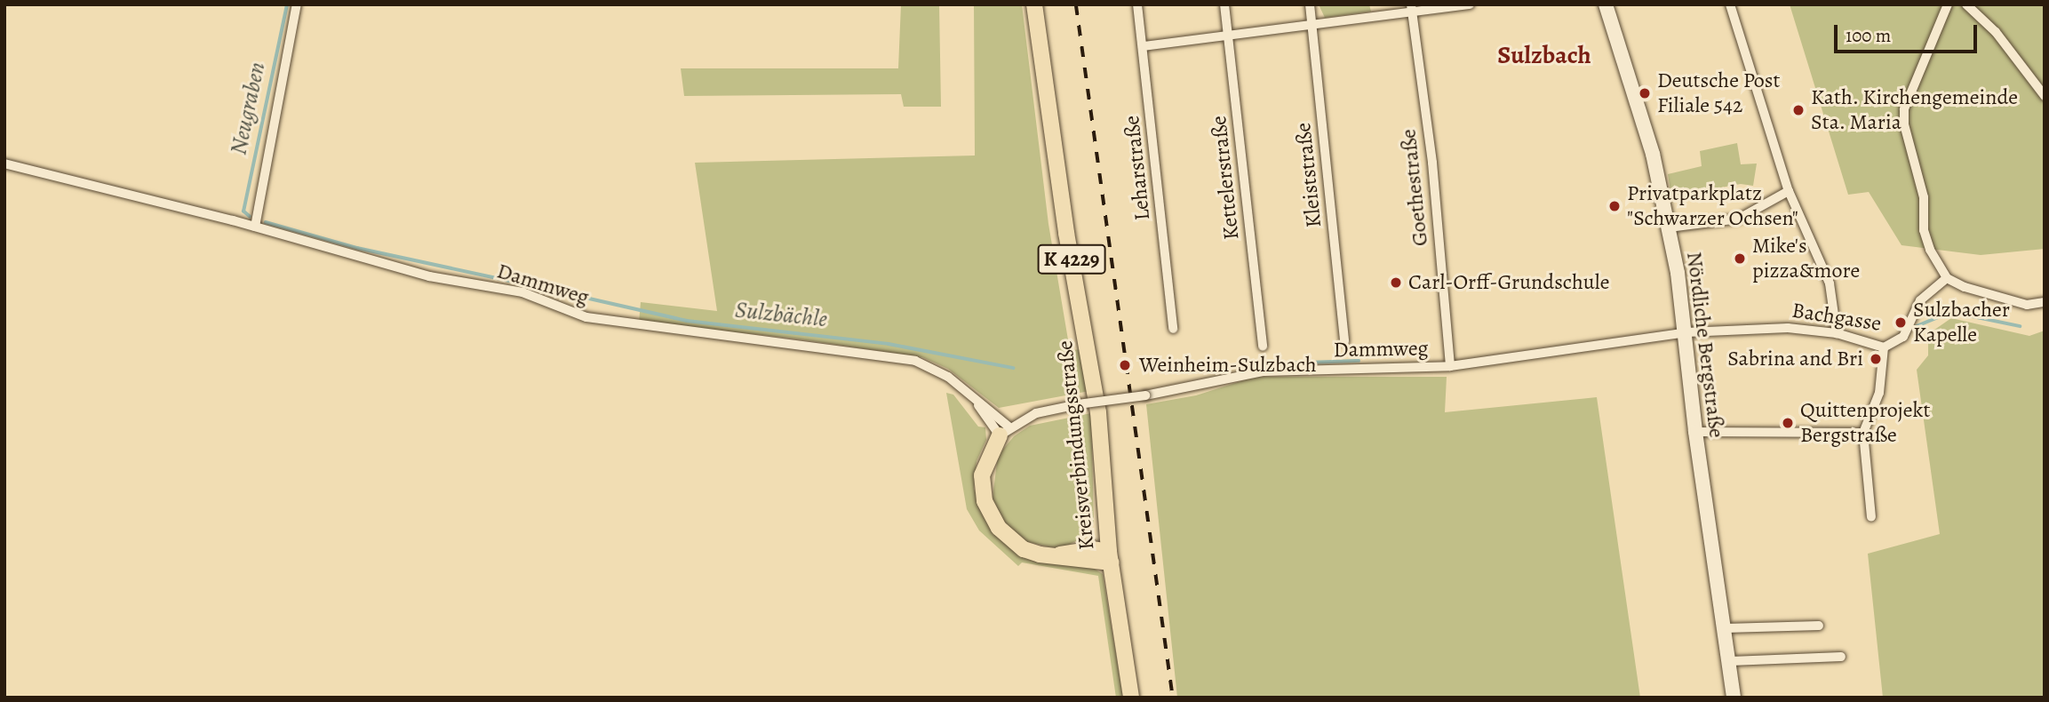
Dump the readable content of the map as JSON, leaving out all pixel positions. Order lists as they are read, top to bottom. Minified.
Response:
{"streets":{"main road":["K 4229","Nördliche Bergstraße","Kreisverbindungsstraße"],"street":["Leharstraße","Kleiststraße","Kettelerstraße","Goethestraße","Dammweg","Bachgasse"]},"crossings":[["Goethestraße","Dammweg"],["Dammweg","Bachgasse"],["Dammweg","Nördliche Bergstraße"],["Bachgasse","Nördliche Bergstraße"]],"districts":["Sulzbach"],"water":["Neugraben","Sulzbächle"],"places":["Deutsche Post Filiale 542","Kath. Kirchengemeinde Sta. Maria","Privatparkplatz \"Schwarzer Ochsen\"","Mike's pizza&more","Carl-Orff-Grundschule","Sulzbacher Kapelle","Sabrina and Bri","Weinheim-Sulzbach","Quittenprojekt Bergstraße"],"scale_bar":"100 m"}
